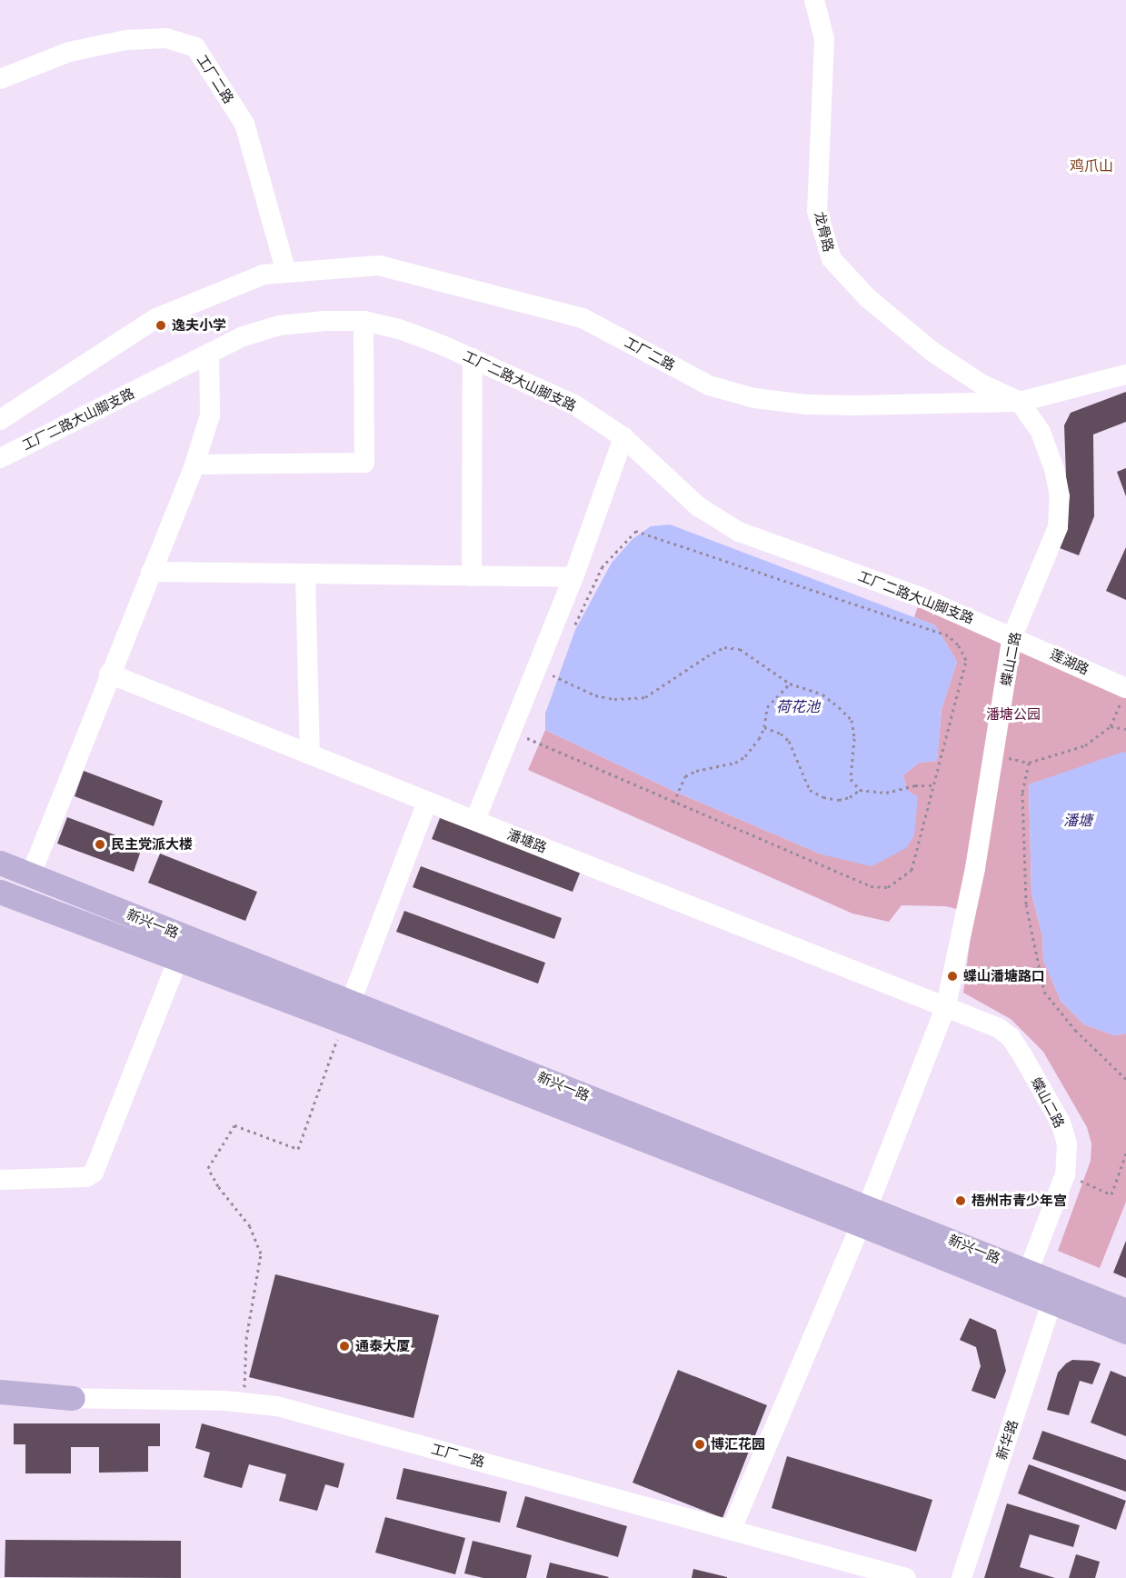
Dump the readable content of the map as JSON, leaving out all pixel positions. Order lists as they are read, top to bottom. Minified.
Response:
{"streets":{"main road":["新兴一路"],"street":["工厂二路","龙骨路","工厂二路大山脚支路","蝶山二路","莲湖路","潘塘路","新华路","工厂一路"]},"crossings":[["工厂二路","龙骨路"],["工厂二路","蝶山二路"],["龙骨路","蝶山二路"],["工厂二路大山脚支路","蝶山二路"],["工厂二路大山脚支路","莲湖路"],["蝶山二路","莲湖路"],["蝶山二路","潘塘路"],["蝶山二路","新兴一路"],["蝶山二路","工厂一路"],["新兴一路","新华路"]],"districts":["鸡爪山"],"water":["荷花池","潘塘"],"parks":["潘塘公园"],"places":["逸夫小学","民主党派大楼","蝶山潘塘路口","梧州市青少年宫","通泰大厦","博汇花园"]}
